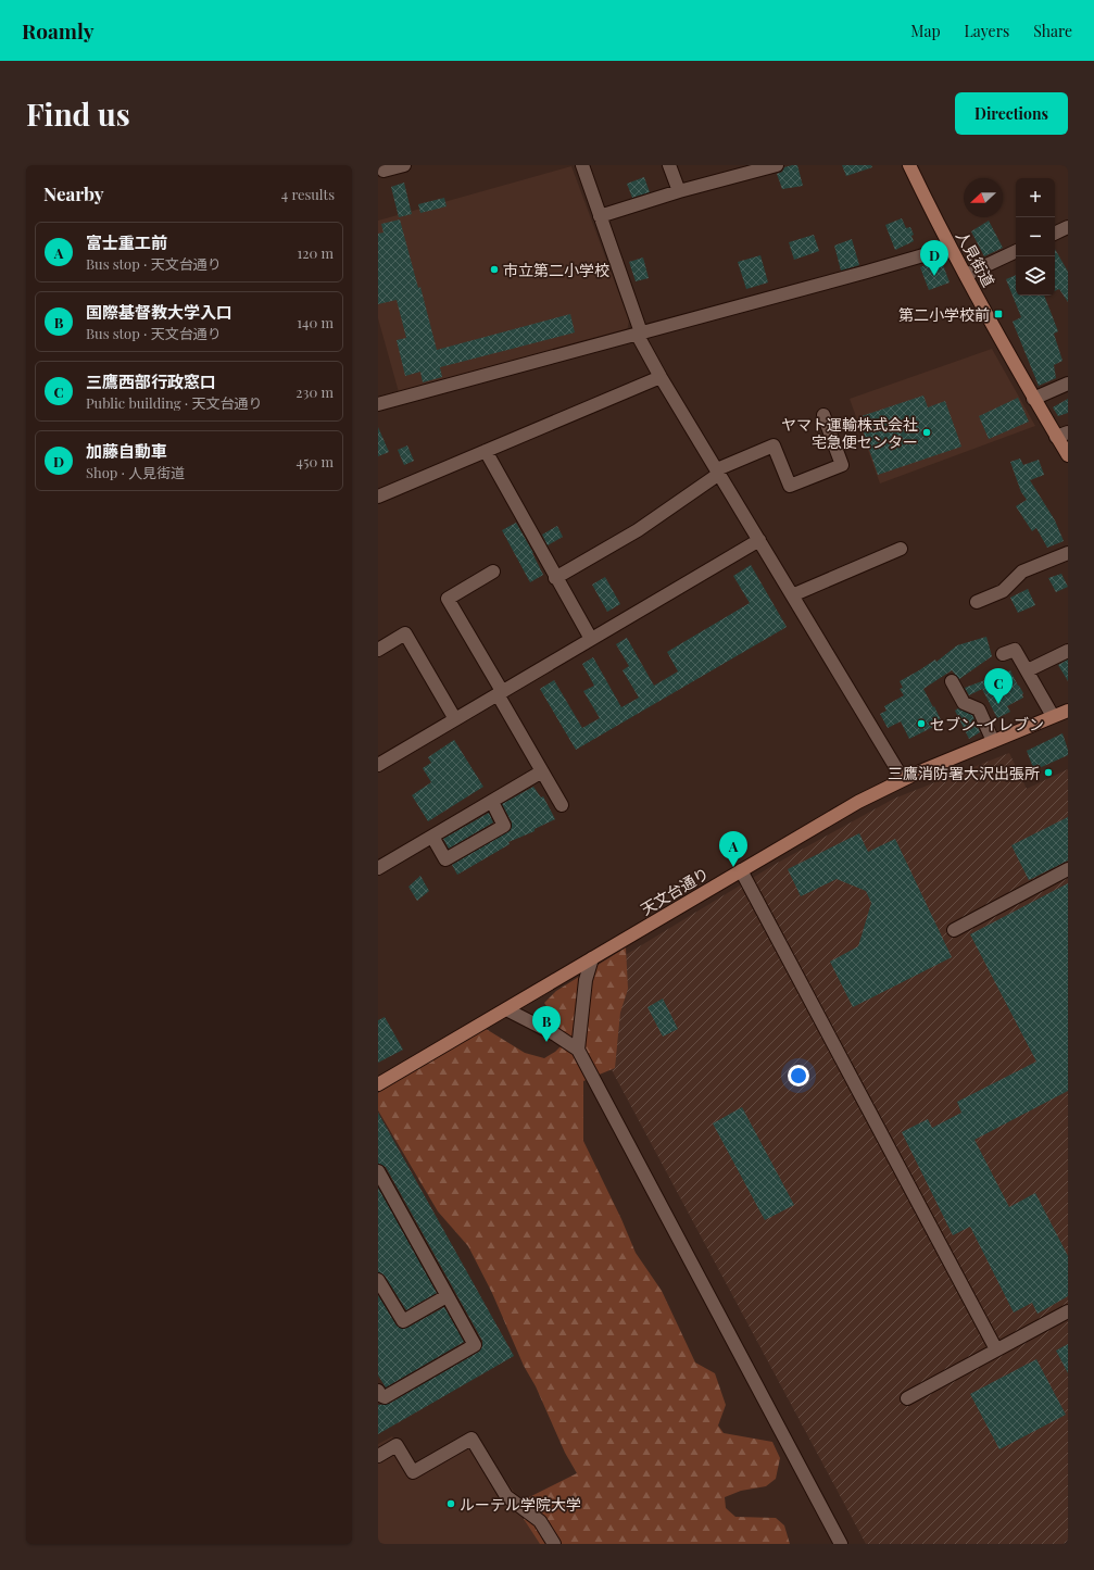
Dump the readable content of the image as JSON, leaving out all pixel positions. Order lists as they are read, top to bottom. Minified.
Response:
{"streets":{"main road":["人見街道","天文台通り"]},"places":{"other":["市立第二小学校","ヤマト運輸株式会社 宅急便センター","セブン-イレブン","三鷹消防署大沢出張所","ルーテル学院大学"],"transit":["第二小学校前"]},"north":"left","page":{"header":"Roamly","nav":["Map","Layers","Share"],"buttons":"Directions","title":"Find us","heading":["Nearby","4 results"],"map_buttons":["+","−"],"list":[{"mark":"A","name":"富士重工前","note":"Bus stop · 天文台通り","value":"120 m"},{"mark":"B","name":"国際基督教大学入口","note":"Bus stop · 天文台通り","value":"140 m"},{"mark":"C","name":"三鷹西部行政窓口","note":"Public building · 天文台通り","value":"230 m"},{"mark":"D","name":"加藤自動車","note":"Shop · 人見街道","value":"450 m"}],"pins":["D","C","A","B"]}}
